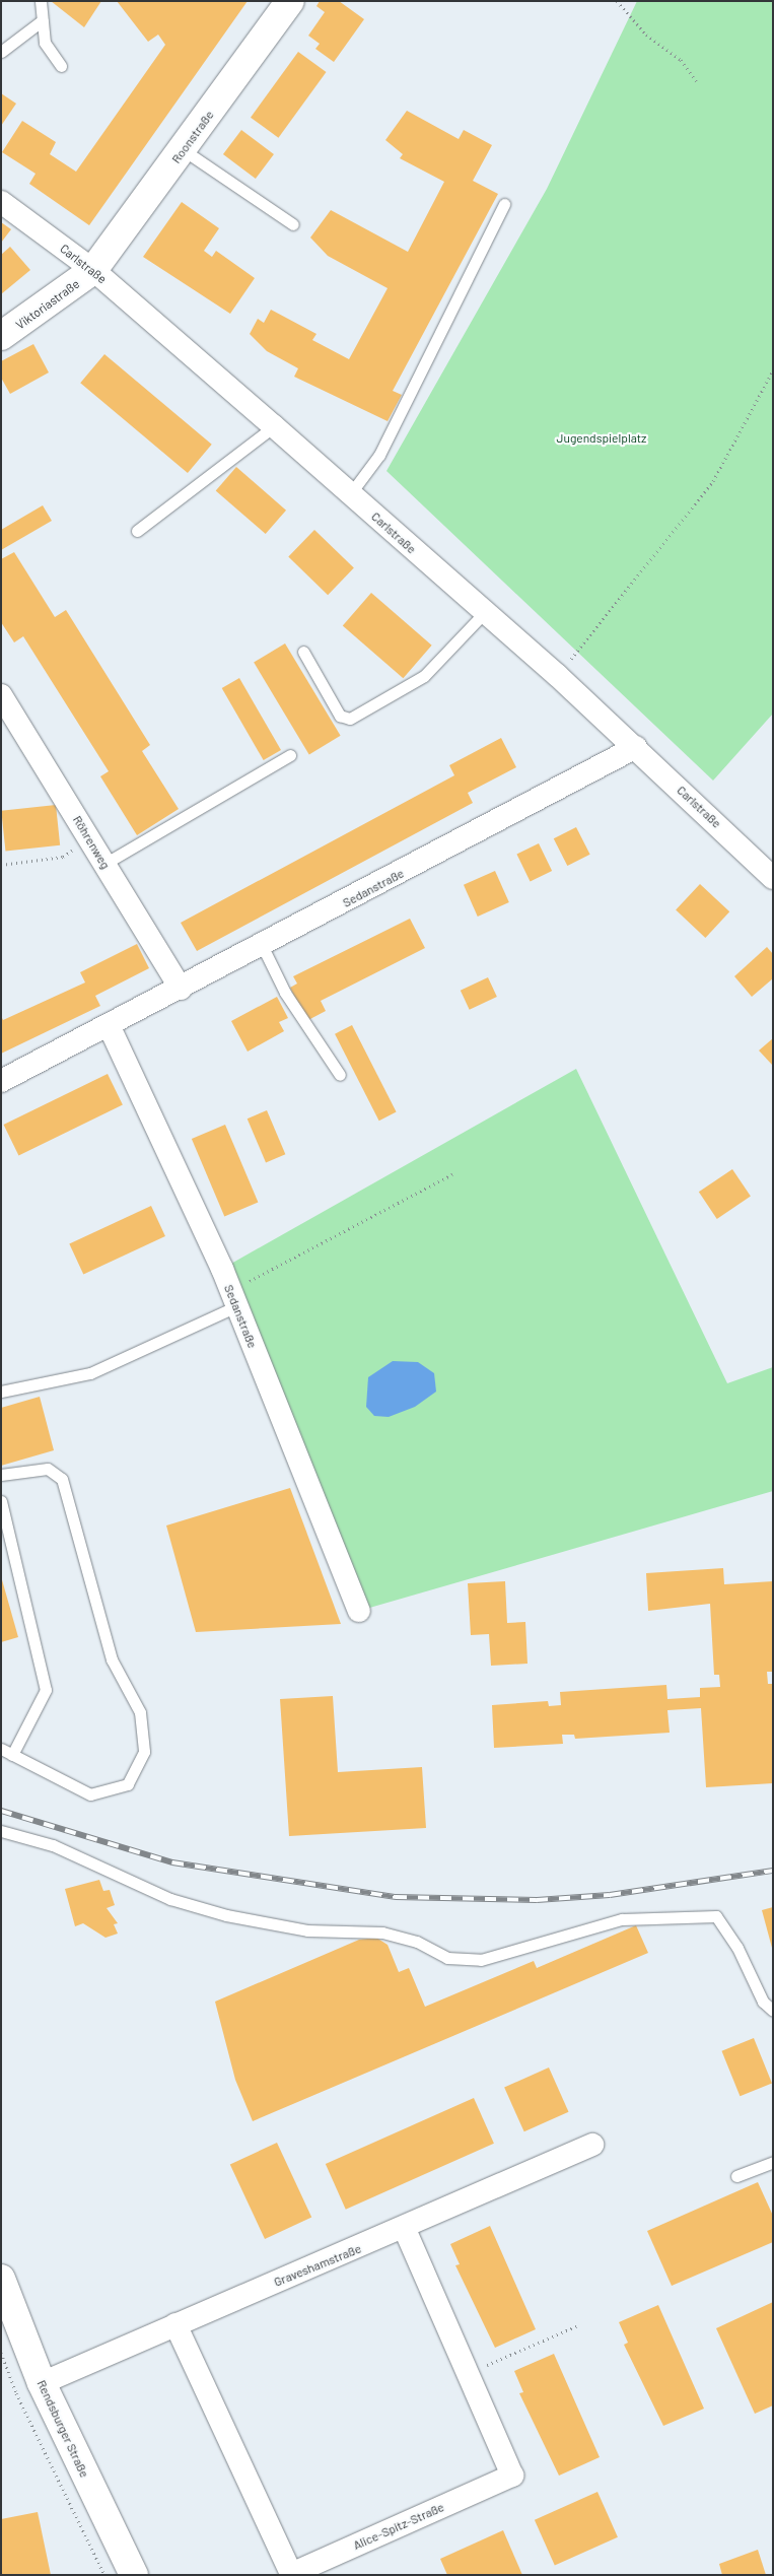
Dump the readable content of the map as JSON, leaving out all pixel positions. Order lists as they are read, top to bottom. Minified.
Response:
{"streets":{"street":["Roonstraße","Carlstraße","Viktoriastraße","Röhrenweg","Sedanstraße","Graveshamstraße","Rendsburger Straße","Alice-Spitz-Straße"]},"crossings":[["Roonstraße","Carlstraße"],["Roonstraße","Viktoriastraße"],["Carlstraße","Viktoriastraße"],["Carlstraße","Sedanstraße"],["Röhrenweg","Sedanstraße"],["Graveshamstraße","Rendsburger Straße"],["Graveshamstraße","Alice-Spitz-Straße"]],"parks":["Jugendspielplatz"]}
